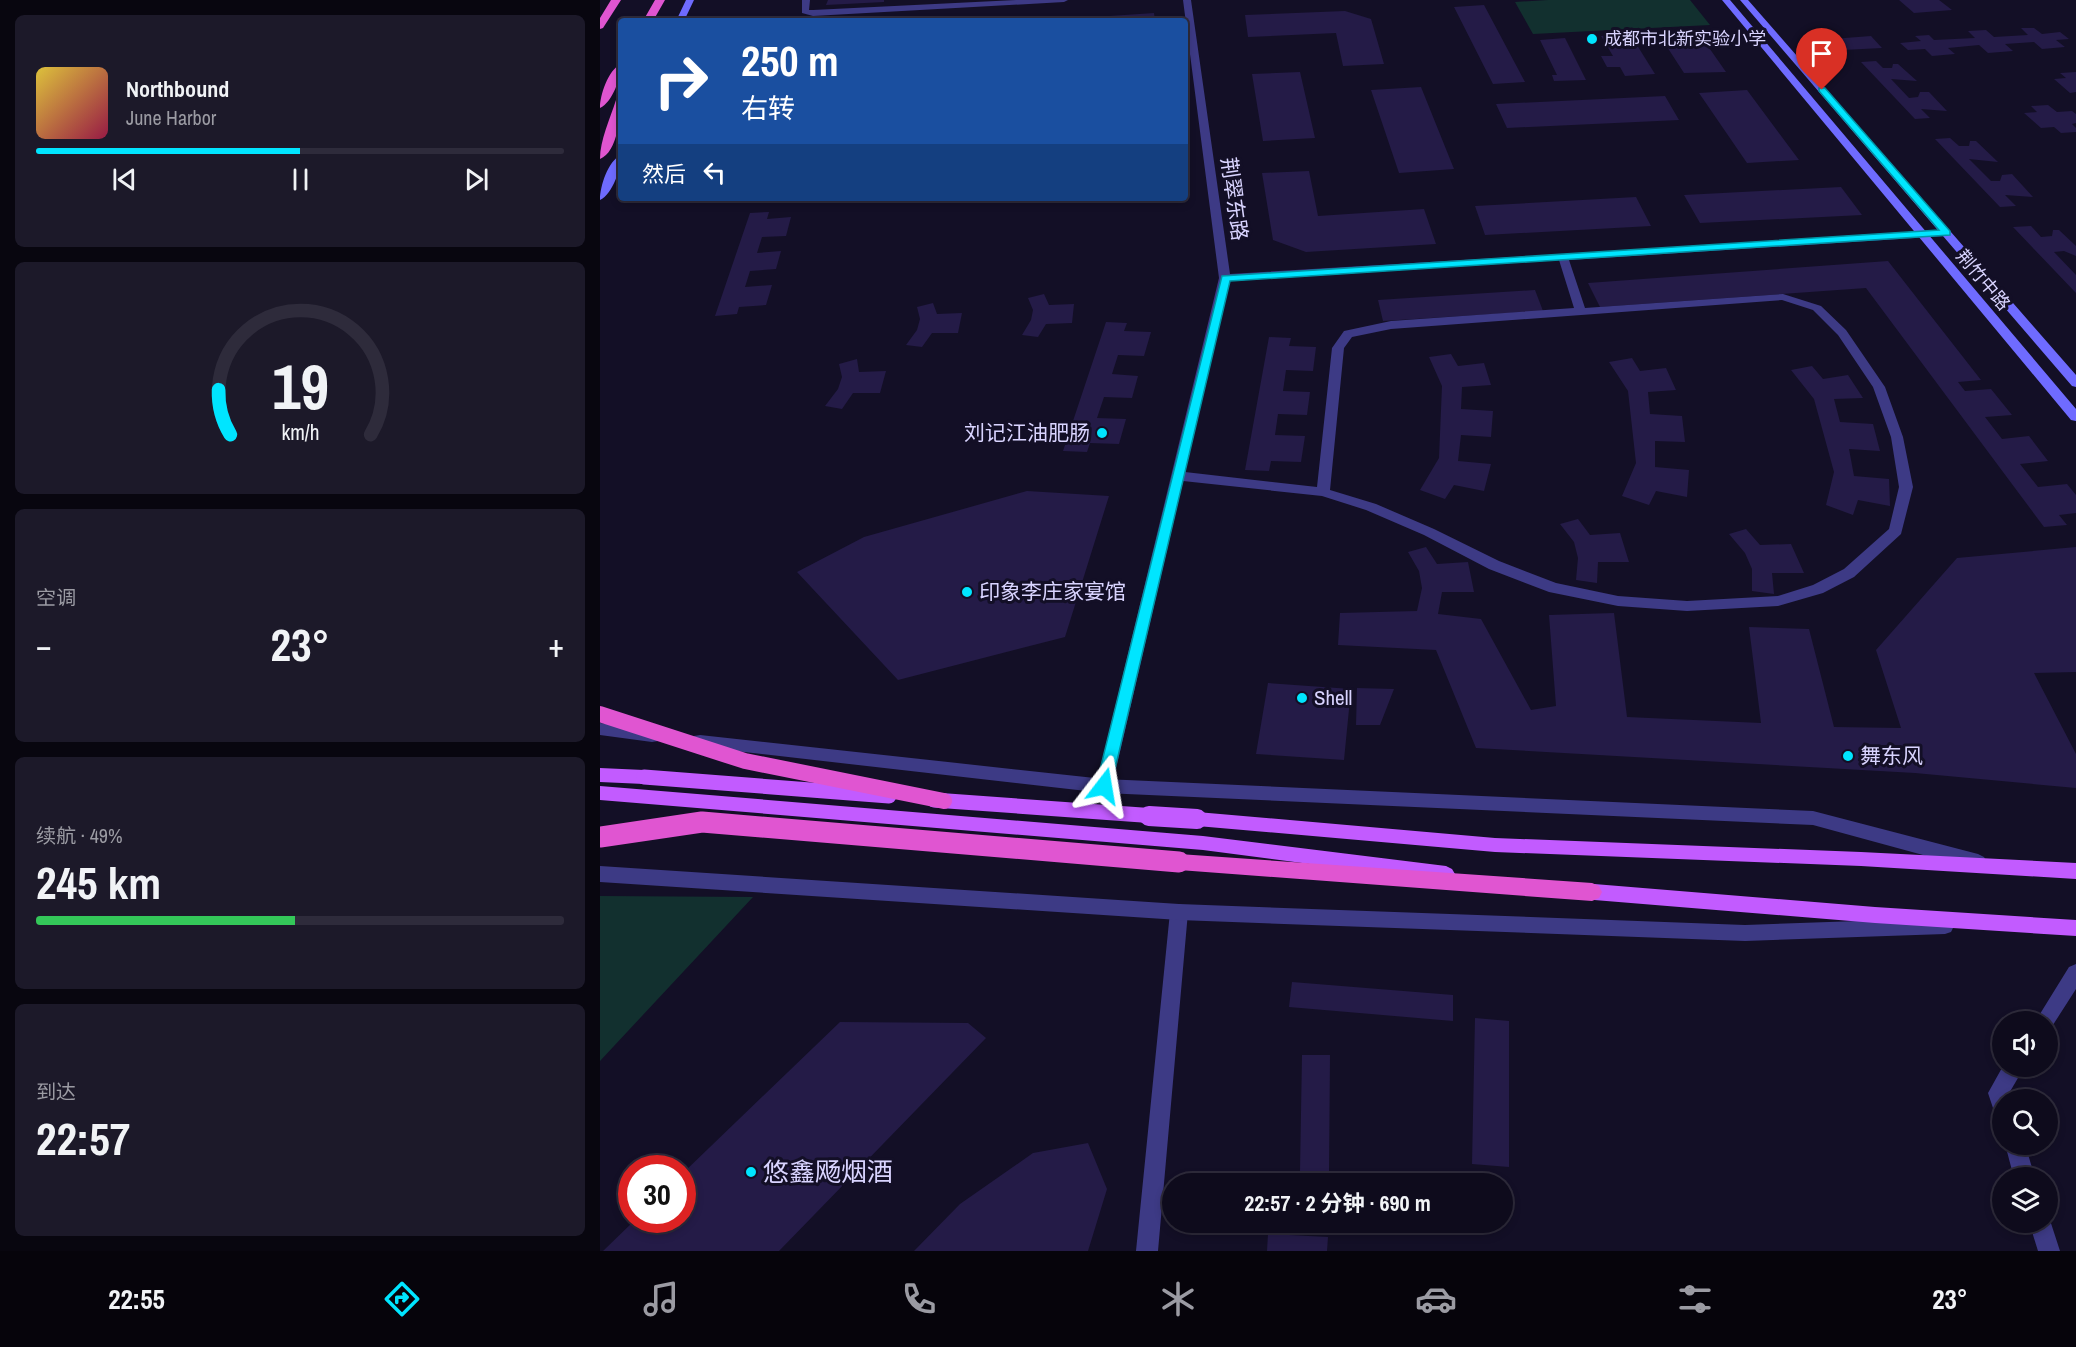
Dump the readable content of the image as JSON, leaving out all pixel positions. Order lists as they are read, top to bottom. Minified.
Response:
{"streets":{"main road":["荆竹中路"],"street":["荆翠东路"]},"places":["成都市北新实验小学","刘记江油肥肠","印象李庄家宴馆","Shell","舞东风","悠鑫飏烟酒"],"page":{"turn":["250 m","右转"],"song":["Northbound","June Harbor"],"then":"然后","tile":["空调",["续航 · 49%","245 km"],["到达","22:57"]],"heat":["−","23°","+"],"limit":"30","trip":"22:57 · 2 分钟 · 690 m","tabs":["22:55","23°"],"gauge":["19","km/h"]}}
